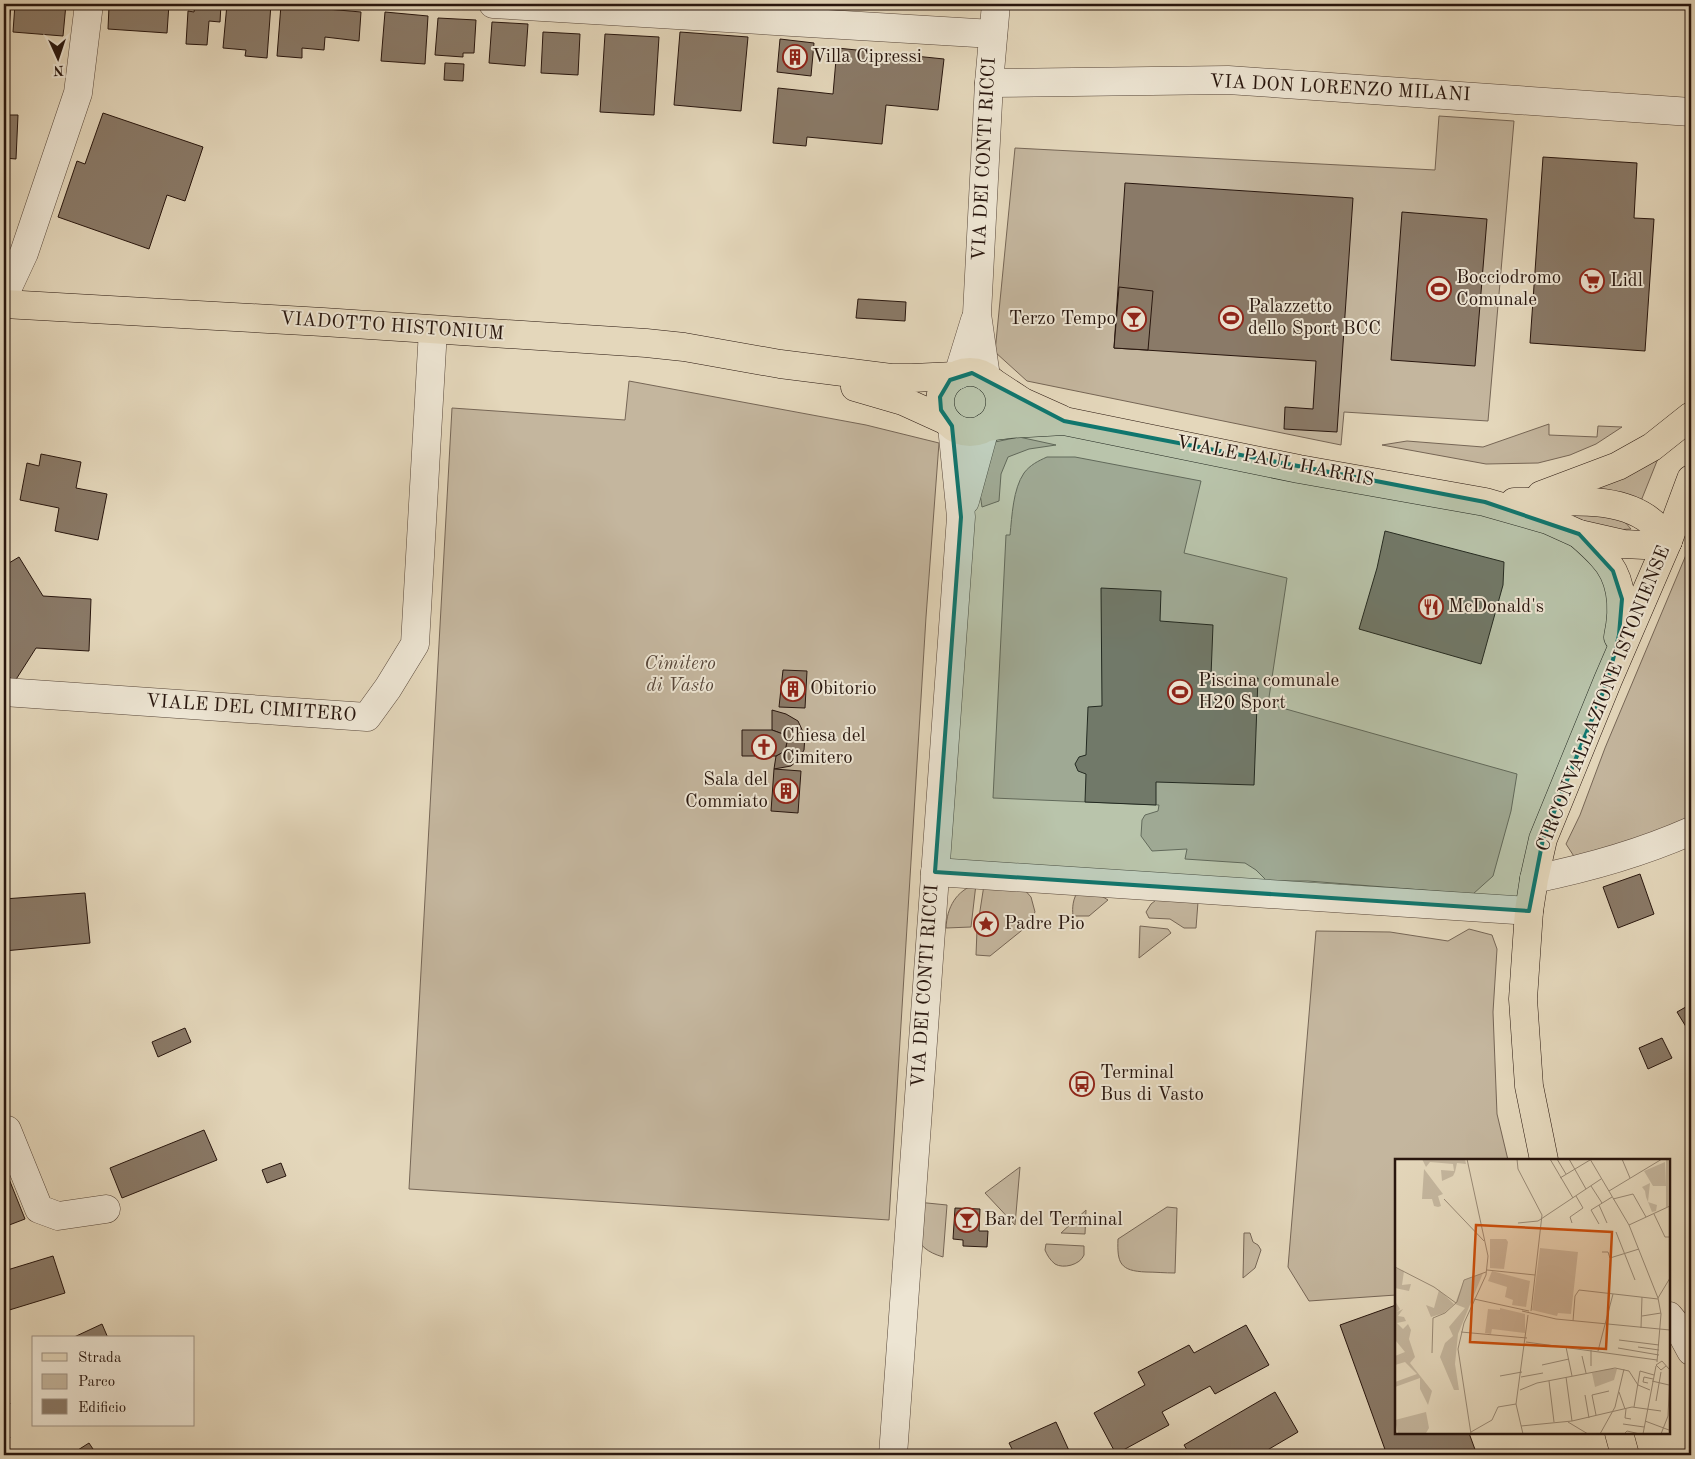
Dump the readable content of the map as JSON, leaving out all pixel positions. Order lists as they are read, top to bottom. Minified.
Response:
{"streets":{"main road":["VIADOTTO HISTONIUM","VIALE PAUL HARRIS","CIRCONVALLAZIONE ISTONIENSE"],"street":["VIA DON LORENZO MILANI","VIA DEI CONTI RICCI","VIALE DEL CIMITERO"]},"crossings":[["VIA DON LORENZO MILANI","VIA DEI CONTI RICCI"],["VIA DEI CONTI RICCI","VIADOTTO HISTONIUM"],["VIA DEI CONTI RICCI","VIALE PAUL HARRIS"],["VIADOTTO HISTONIUM","VIALE PAUL HARRIS"],["VIADOTTO HISTONIUM","VIALE DEL CIMITERO"],["VIALE PAUL HARRIS","CIRCONVALLAZIONE ISTONIENSE"]],"parks":["Cimitero di Vasto"],"places":{"building":["Villa Cipressi","Obitorio","Sala del Commiato"],"supermarket":["Lidl"],"sports":["Bocciodromo Comunale","Palazzetto dello Sport BCC","Piscina comunale H20 Sport"],"bar":["Terzo Tempo","Bar del Terminal"],"restaurant":["McDonald's"],"church":["Chiesa del Cimitero"],"place":["Padre Pio"],"bus stop":["Terminal Bus di Vasto"]},"legend":["Strada","Parco","Edificio"],"north":"bottom"}
